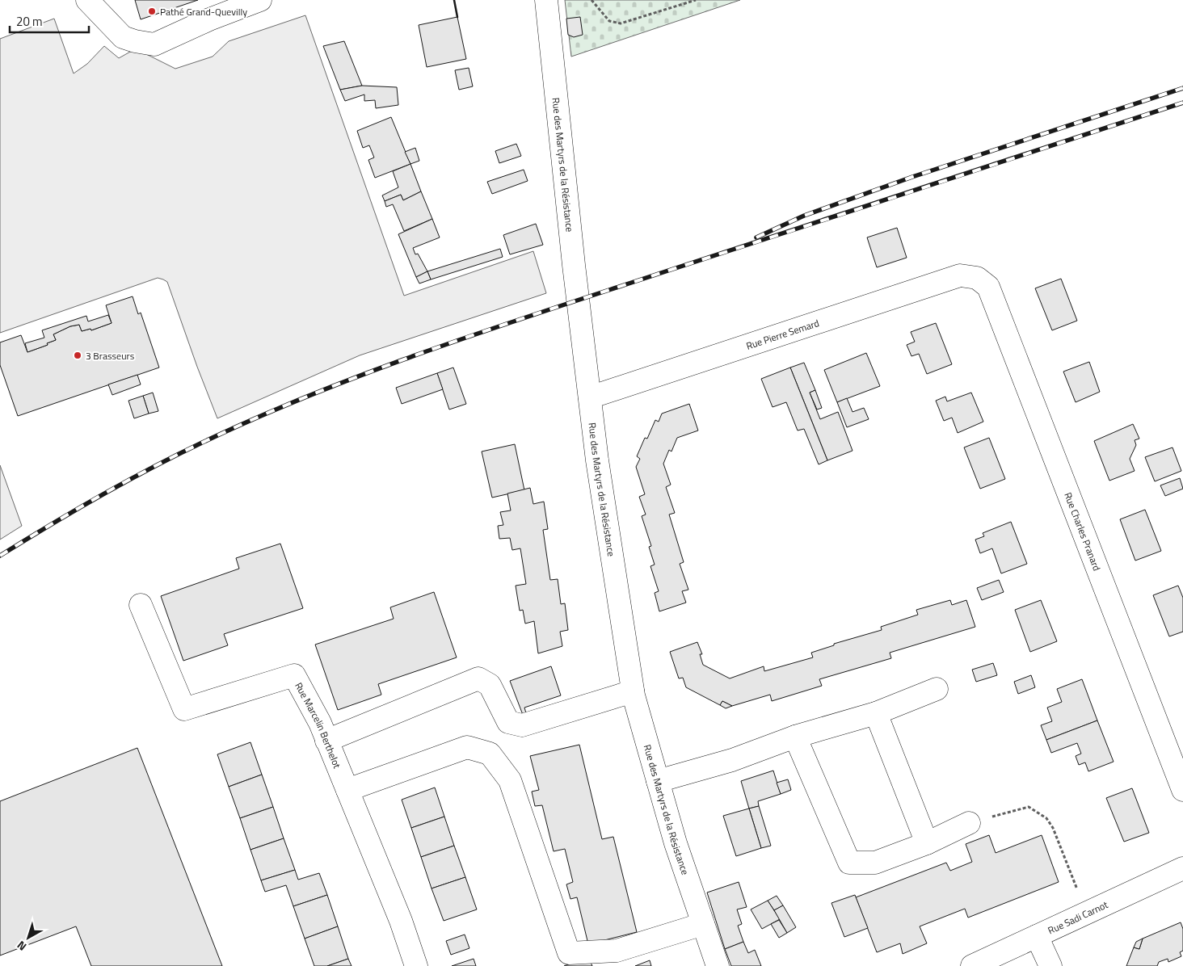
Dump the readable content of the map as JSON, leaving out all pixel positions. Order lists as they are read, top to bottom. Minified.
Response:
{"streets":{"street":["Rue des Martyrs de la Résistance","Rue Pierre Semard","Rue Charles Pranard","Rue Marcelin Berthelot","Rue Sadi Carnot"]},"crossings":[["Rue des Martyrs de la Résistance","Rue Pierre Semard"],["Rue Pierre Semard","Rue Charles Pranard"]],"places":["Pathé Grand-Quevilly","3 Brasseurs"],"scale_bar":"20 m","north":"bottom left"}
